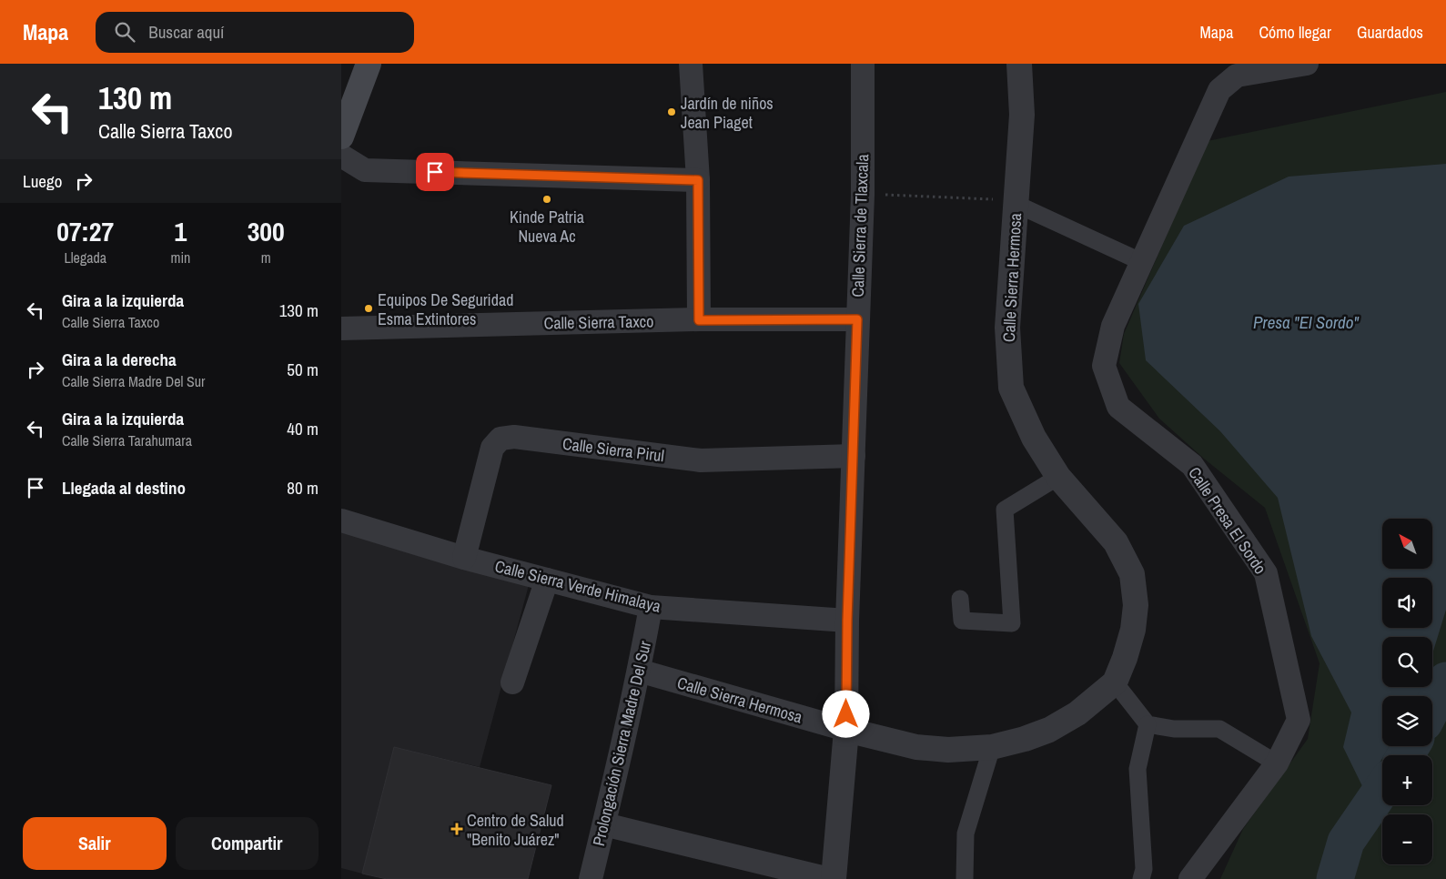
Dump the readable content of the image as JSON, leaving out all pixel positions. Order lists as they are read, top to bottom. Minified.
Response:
{"streets":{"street":["Calle Sierra de Tlaxcala","Calle Sierra Hermosa","Calle Sierra Taxco","Calle Sierra Pirul","Calle Presa El Sordo","Calle Sierra Verde Himalaya","Prolongación Sierra Madre Del Sur"]},"crossings":[["Calle Sierra de Tlaxcala","Calle Sierra Hermosa"],["Calle Sierra de Tlaxcala","Calle Sierra Taxco"],["Calle Sierra de Tlaxcala","Calle Sierra Pirul"],["Calle Sierra de Tlaxcala","Calle Sierra Verde Himalaya"],["Calle Sierra Hermosa","Prolongación Sierra Madre Del Sur"],["Calle Sierra Pirul","Calle Sierra Verde Himalaya"],["Calle Sierra Verde Himalaya","Prolongación Sierra Madre Del Sur"]],"water":["Presa \"El Sordo\""],"places":{"other":["Jardín de niños Jean Piaget","Kinde Patria Nueva Ac","Equipos De Seguridad Esma Extintores"],"health":["Centro de Salud \"Benito Juárez\""]},"north":"top left","page":{"header":"Mapa","search":"Buscar aquí","nav":["Mapa","Cómo llegar","Guardados"],"turn":["130 m","Calle Sierra Taxco"],"then":"Luego","eta":["07:27","Llegada","1","min","300","m"],"list":[{"name":"Gira a la izquierda","note":"Calle Sierra Taxco","value":"130 m"},{"name":"Gira a la derecha","note":"Calle Sierra Madre Del Sur","value":"50 m"},{"name":"Gira a la izquierda","note":"Calle Sierra Tarahumara","value":"40 m"},{"name":"Llegada al destino","value":"80 m"}],"map_buttons":["+","−"],"buttons":["Salir","Compartir"]}}
